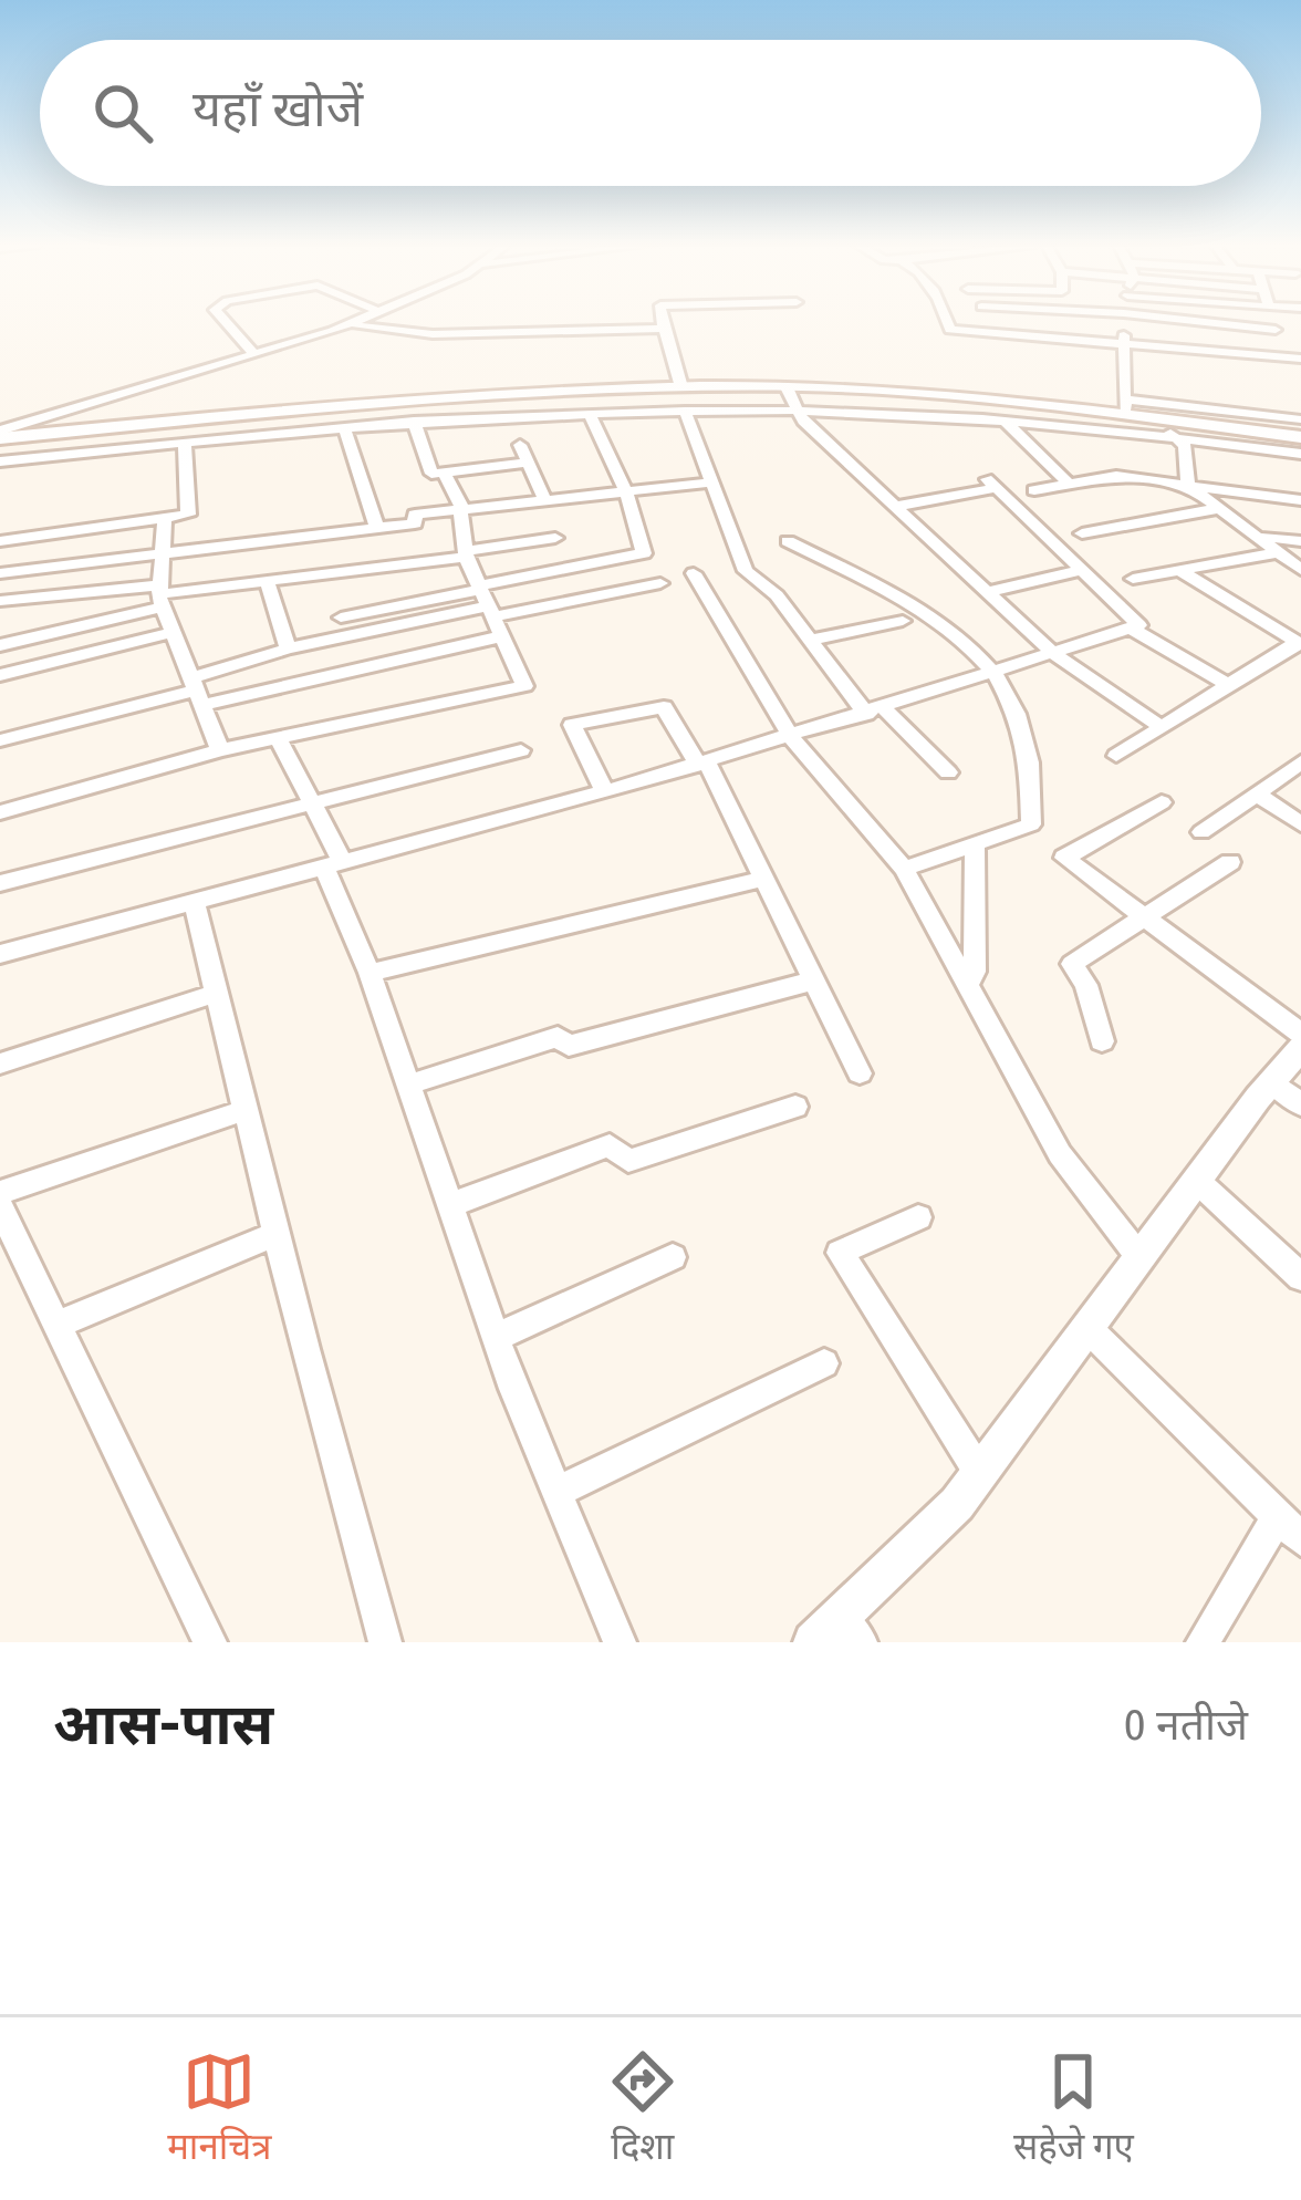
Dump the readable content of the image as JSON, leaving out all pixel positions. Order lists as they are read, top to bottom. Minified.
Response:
{"page":{"search":"यहाँ खोजें","heading":["आस-पास","0 नतीजे"],"nav":["मानचित्र","दिशा","सहेजे गए"]}}
